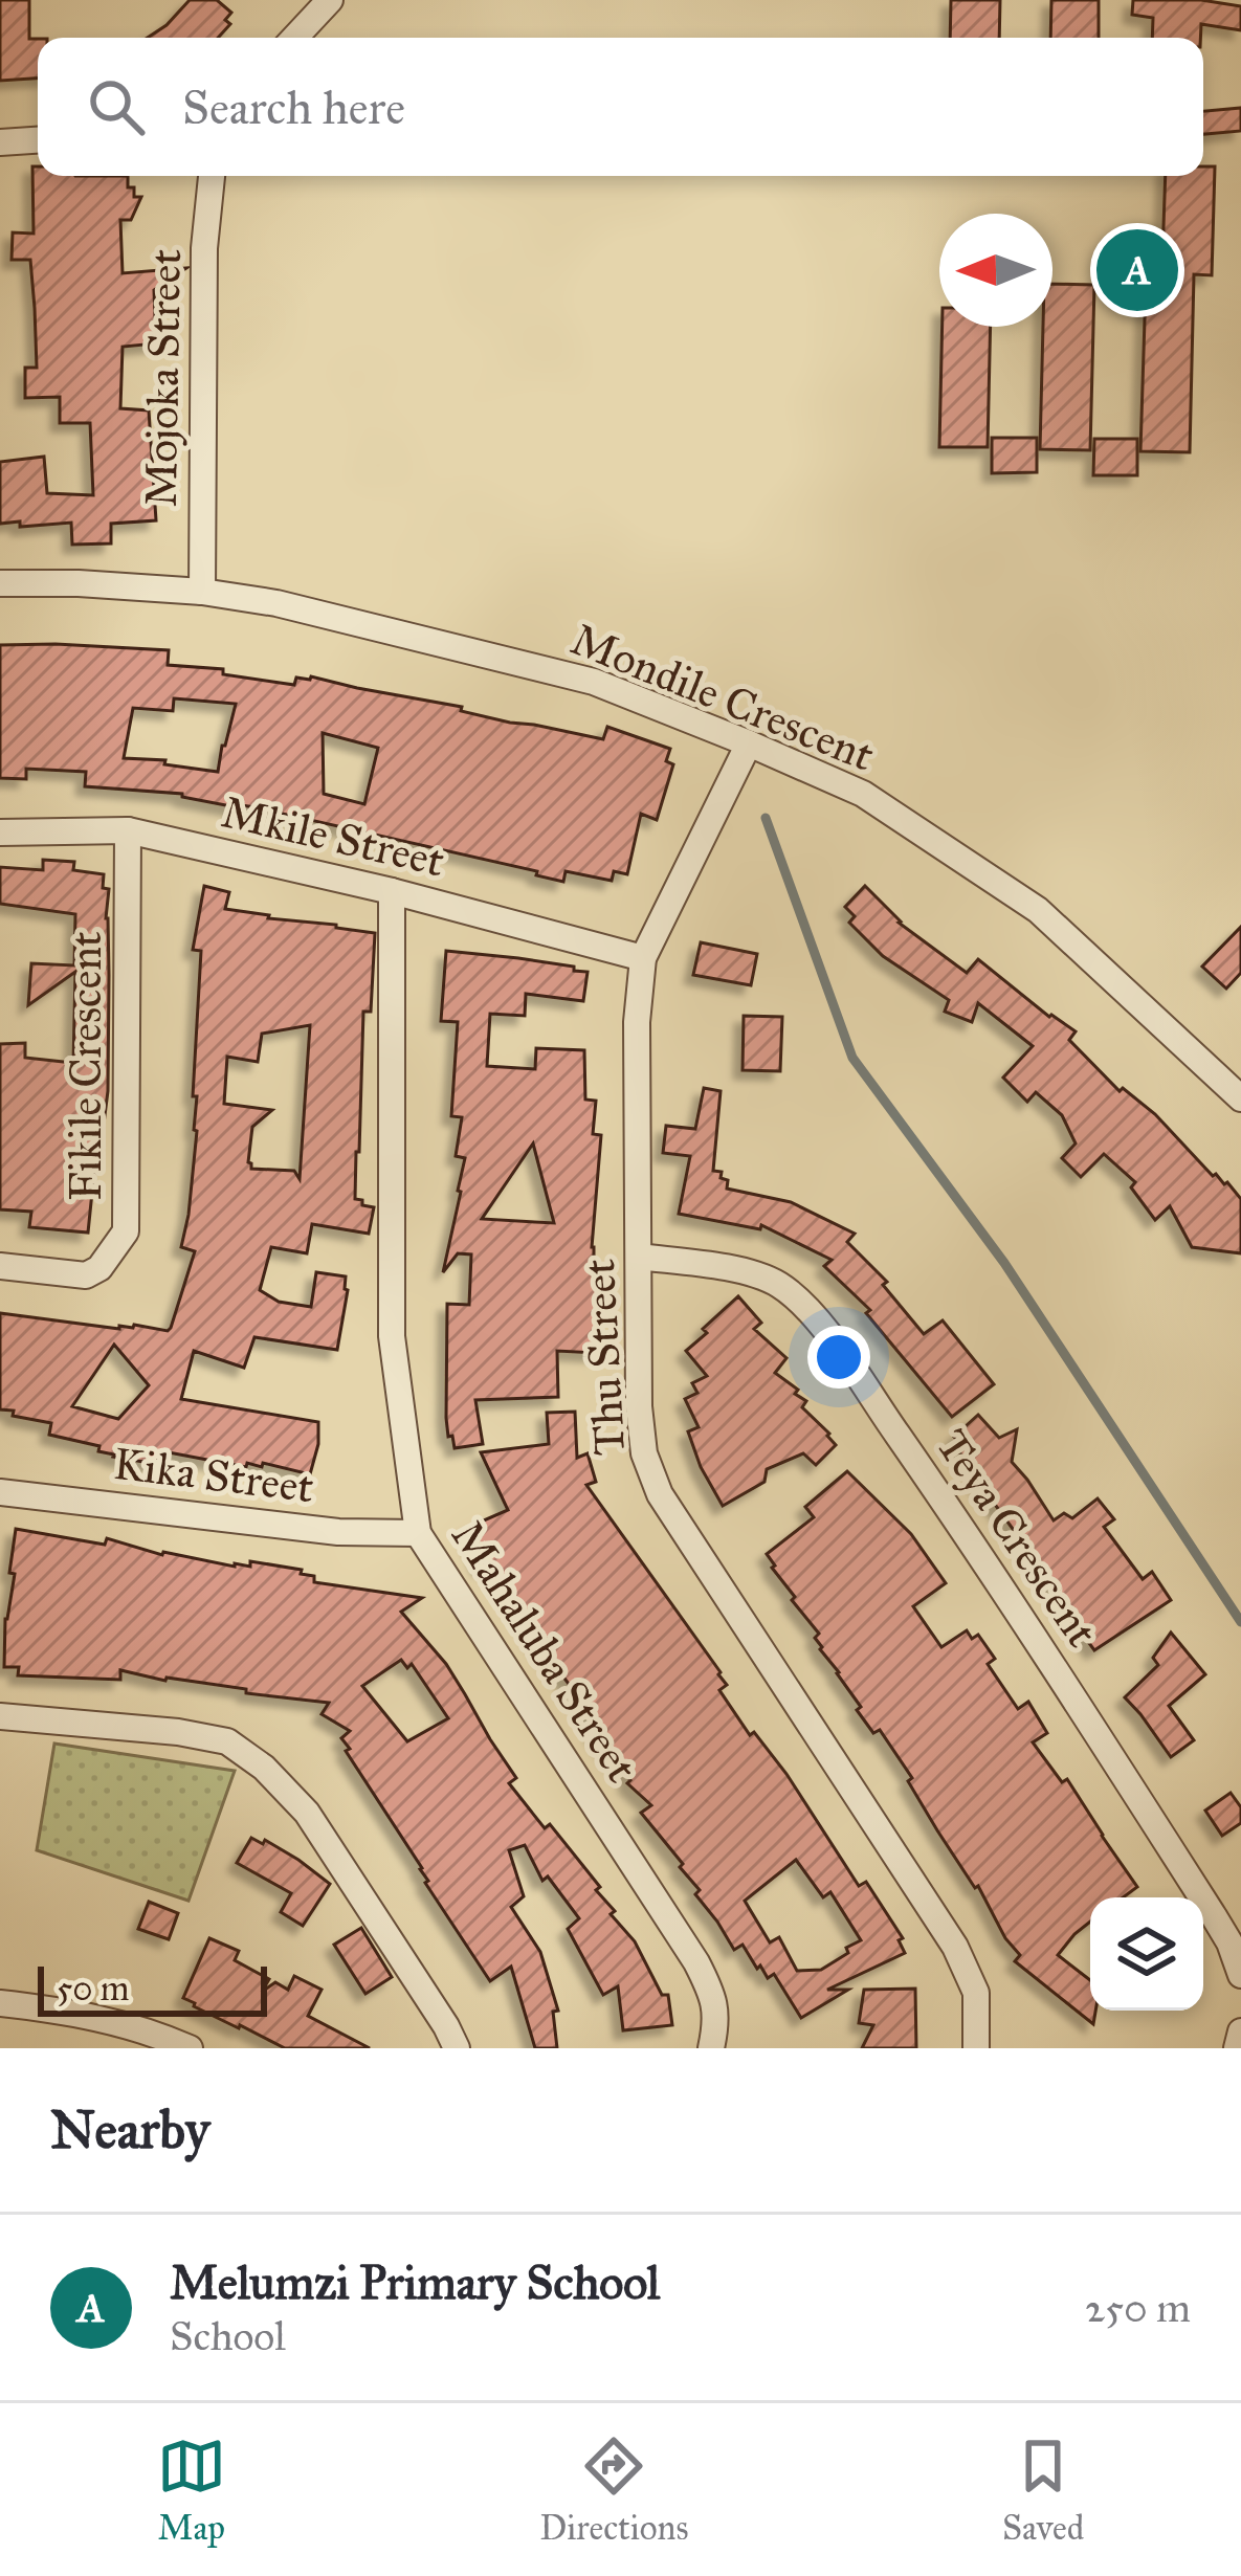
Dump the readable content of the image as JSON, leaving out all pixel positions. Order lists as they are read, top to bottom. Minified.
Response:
{"streets":{"street":["Mojoka Street","Mondile Crescent","Mkile Street","Fikile Crescent","Thu Street","Kika Street","Teya Crescent","Mahaluba Street"]},"crossings":[["Mojoka Street","Mondile Crescent"],["Mondile Crescent","Thu Street"],["Mkile Street","Fikile Crescent"],["Mkile Street","Thu Street"],["Mkile Street","Mahaluba Street"],["Thu Street","Teya Crescent"],["Kika Street","Mahaluba Street"]],"scale_bar":"50 m","north":"left","page":{"search":"Search here","pins":"A","scale":"50 m","heading":"Nearby","list":[{"mark":"A","name":"Melumzi Primary School","note":"School","value":"250 m"}],"nav":["Map","Directions","Saved"]}}
